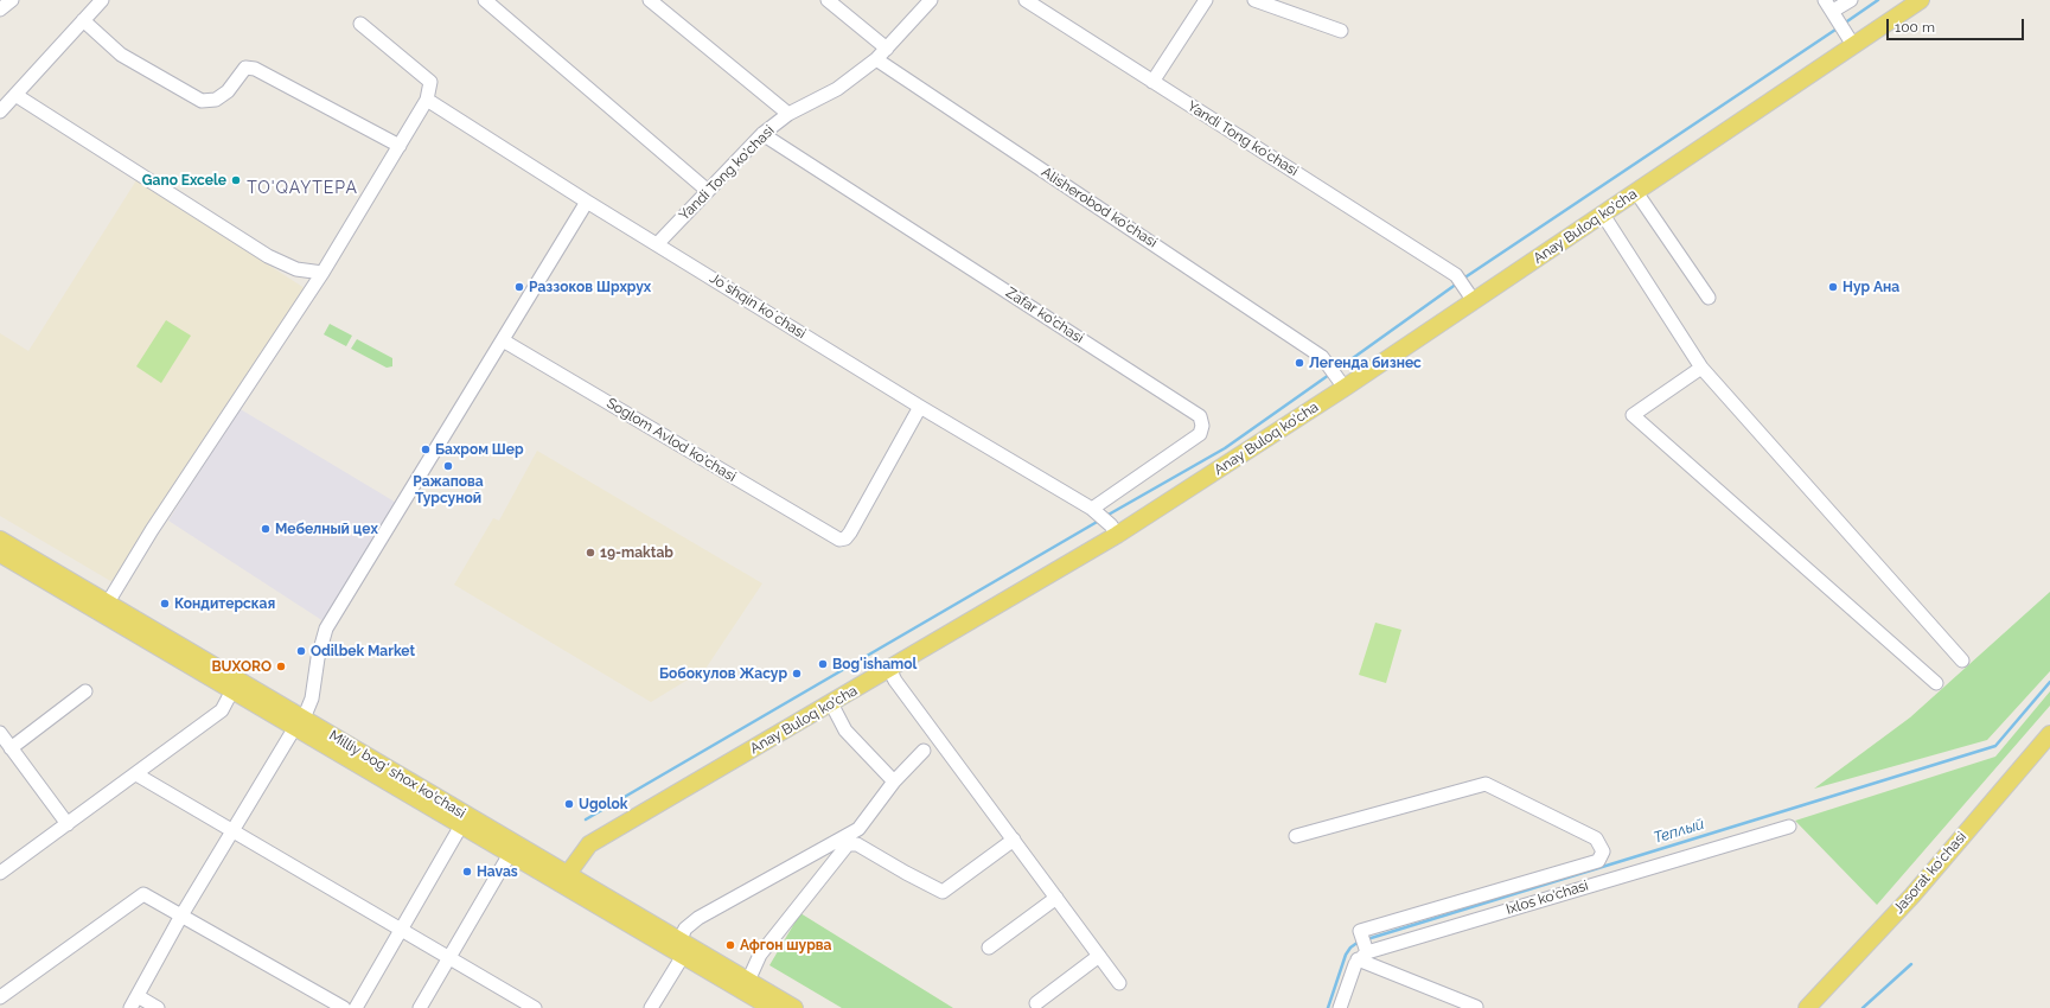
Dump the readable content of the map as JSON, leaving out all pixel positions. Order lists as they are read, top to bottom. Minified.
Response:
{"streets":{"main road":["Anay Buloq ko'cha","Milliy bog‘ shox ko‘chasi","Jasorat koʻchasi"],"street":["Yandi Tong ko'chasi","Alisherobod ko'chasi","Joʼshqin koʼchasi","Zafar ko'chasi","Soglom Avlod ko'chasi","Ixlos ko'chasi"]},"crossings":[["Yandi Tong ko'chasi","Alisherobod ko'chasi"],["Yandi Tong ko'chasi","Anay Buloq ko'cha"],["Yandi Tong ko'chasi","Joʼshqin koʼchasi"],["Yandi Tong ko'chasi","Zafar ko'chasi"],["Alisherobod ko'chasi","Anay Buloq ko'cha"],["Anay Buloq ko'cha","Joʼshqin koʼchasi"],["Anay Buloq ko'cha","Milliy bog‘ shox ko‘chasi"],["Joʼshqin koʼchasi","Zafar ko'chasi"],["Joʼshqin koʼchasi","Soglom Avlod ko'chasi"]],"districts":["TO'QAYTEPA"],"water":["Теплый"],"places":["Gano Excele","Раззоков Шрхрух","Нур Ана","Легенда бизнес","Бахром Шер","Ражапова Турсуной","Мебелный цех","19-maktab","Кондитерская","Odilbek Market","Bog'ishamol","BUXORO","Бобокулов Жасур","Ugolok","Havas","Афгон шурва"],"scale_bar":"100 m"}
